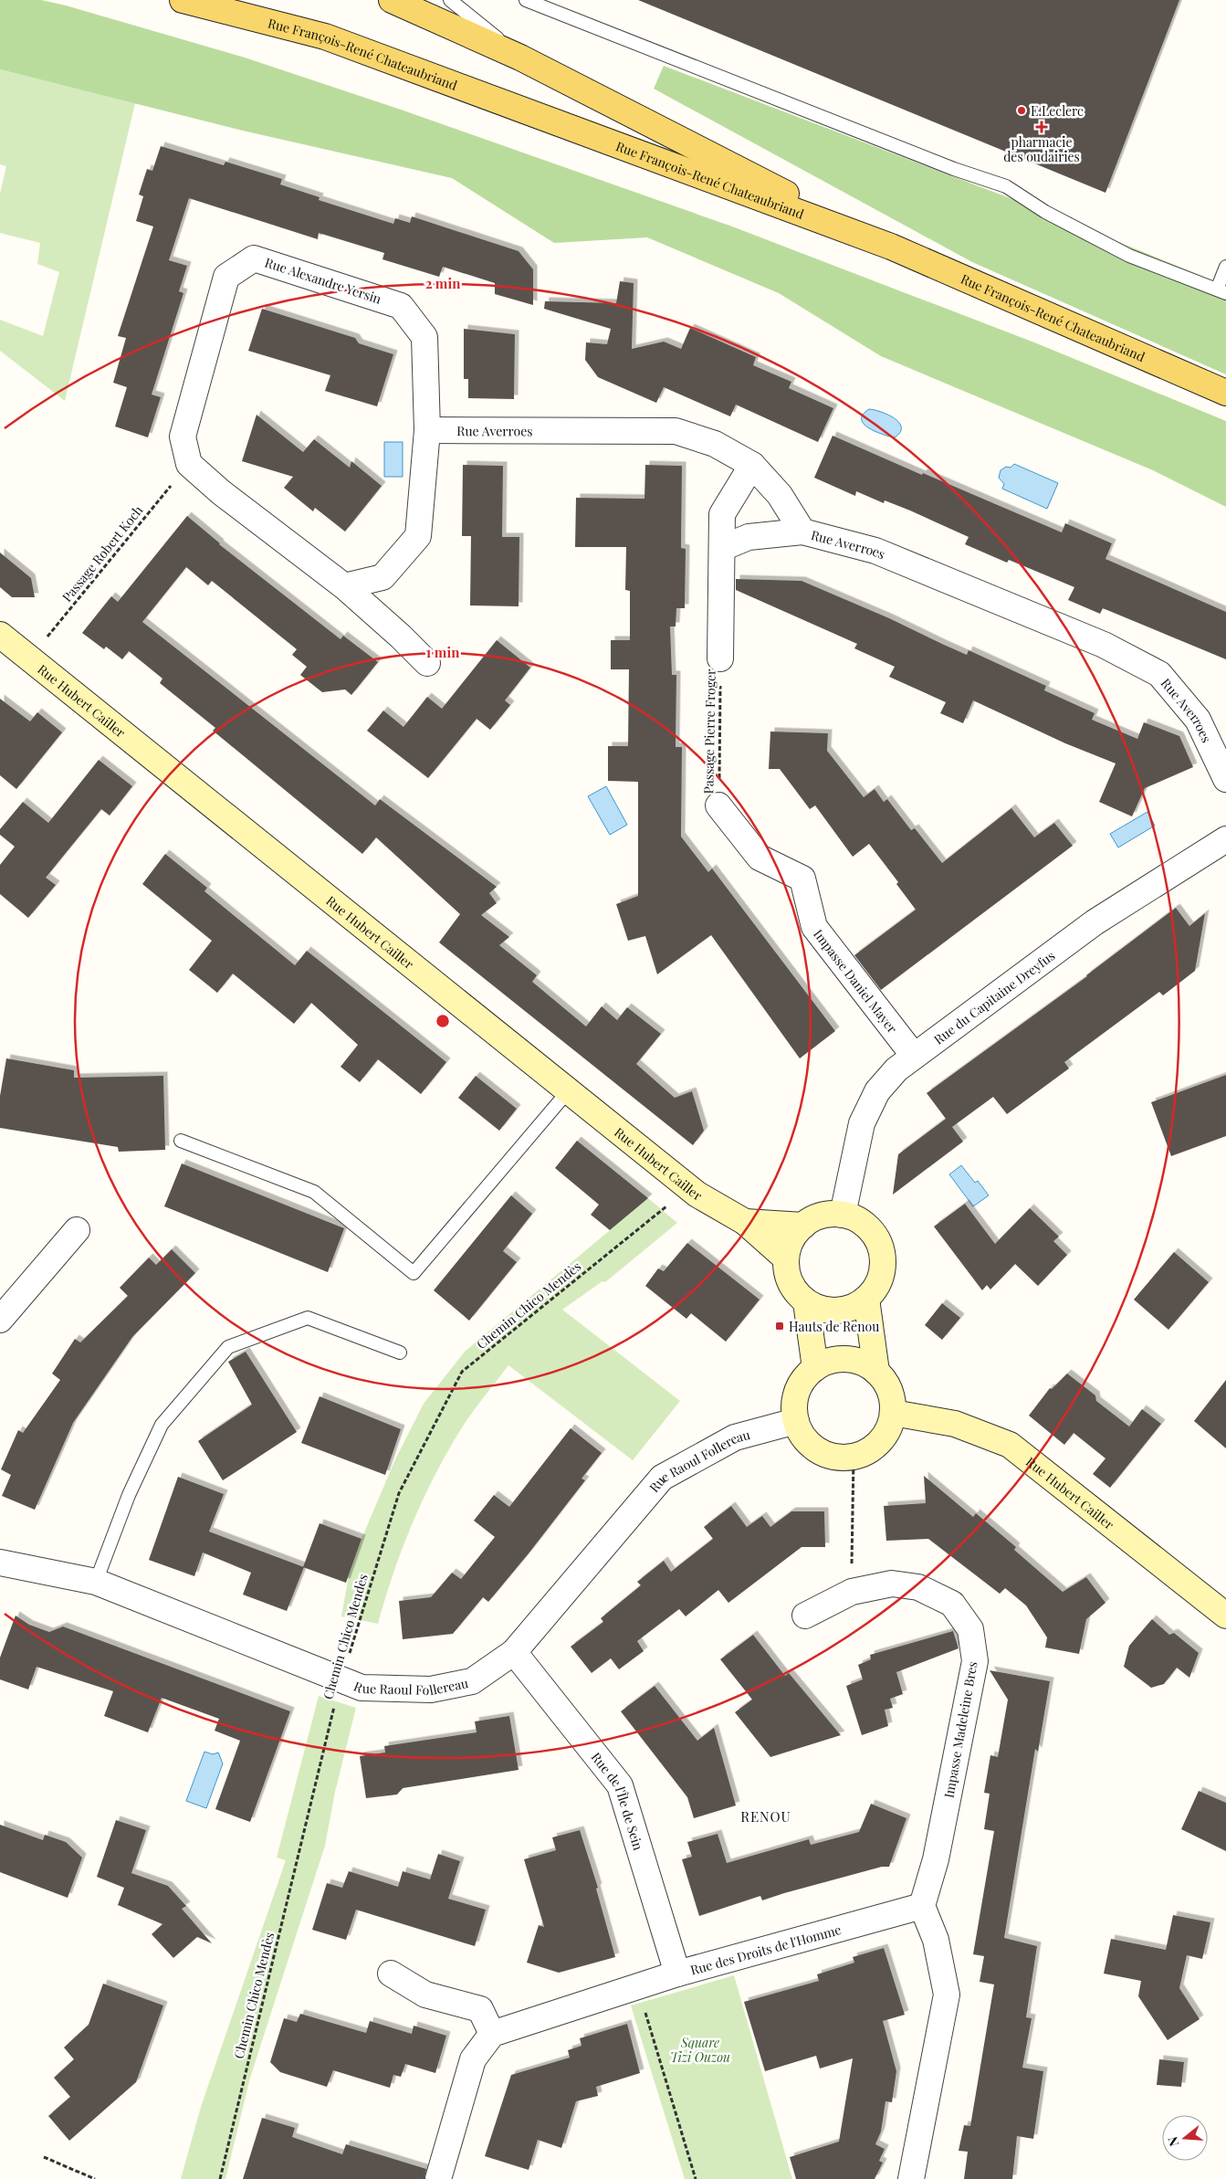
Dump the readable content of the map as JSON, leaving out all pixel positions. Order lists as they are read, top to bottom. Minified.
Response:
{"streets":{"main road":["Rue François-René Chateaubriand"],"street":["Rue Alexandre Yersin","Rue Averroes","Rue Hubert Cailler","Impasse Daniel Mayer","Rue du Capitaine Dreyfus","Rue Raoul Follereau","Impasse Madeleine Bres","Rue de l'Île de Sein","Rue des Droits de l'Homme"],"path":["Passage Robert Koch","Passage Pierre Froger","Chemin Chico Mendès"]},"crossings":[["Rue Alexandre Yersin","Rue Averroes"],["Rue Hubert Cailler","Rue du Capitaine Dreyfus"],["Rue Hubert Cailler","Rue Raoul Follereau"],["Passage Pierre Froger","Impasse Daniel Mayer"],["Impasse Daniel Mayer","Rue du Capitaine Dreyfus"],["Chemin Chico Mendès","Rue Raoul Follereau"],["Rue Raoul Follereau","Rue de l'Île de Sein"],["Impasse Madeleine Bres","Rue des Droits de l'Homme"],["Rue de l'Île de Sein","Rue des Droits de l'Homme"]],"districts":["RENOU"],"parks":["Square Tizi Ouzou"],"places":{"other":["E.Leclerc"],"health":["pharmacie des oudairies"],"transit":["Hauts de Renou"]},"north":"left","rings":["2 min","1 min"]}
